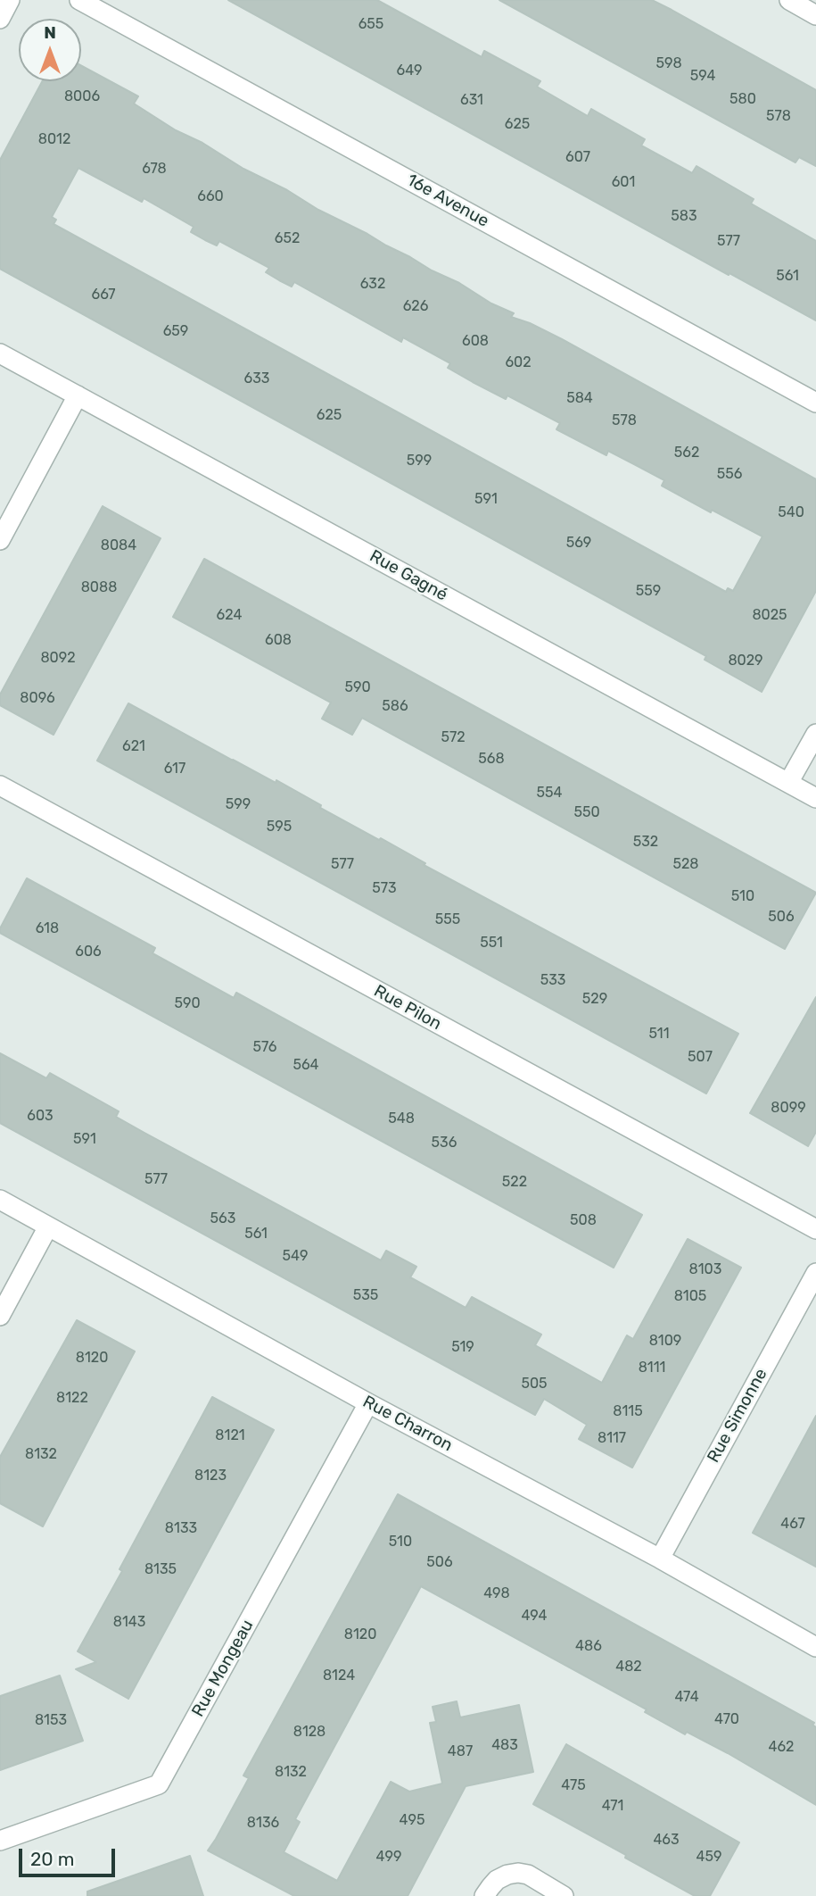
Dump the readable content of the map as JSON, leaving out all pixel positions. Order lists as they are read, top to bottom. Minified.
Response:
{"streets":{"street":["16e Avenue","Rue Gagné","Rue Pilon","Rue Simonne","Rue Charron","Rue Mongeau"]},"crossings":[["Rue Simonne","Rue Charron"],["Rue Charron","Rue Mongeau"]],"house_numbers":["655","598","649","594","8006","580","631","578","625","8012","607","678","601","660","583","652","577","561","632","667","626","659","608","602","633","584","625","578","562","599","556","591","540","569","8084","8088","559","624","8025","608","8092","8029","590","8096","586","572","621","568","617","554","599","550","595","532","577","528","573","510","506","555","618","551","606","533","529","590","511","576","507","564","8099","603","548","591","536","577","522","563","508","561","549","8103","535","8105","8109","519","8120","8111","505","8122","8115","8121","8117","8132","8123","467","8133","510","506","8135","498","494","8143","8120","486","482","8124","474","470","8153","8128","483","462","487","8132","475","471","495","8136","463","499","459"],"scale_bar":"20 m","north":"top"}
